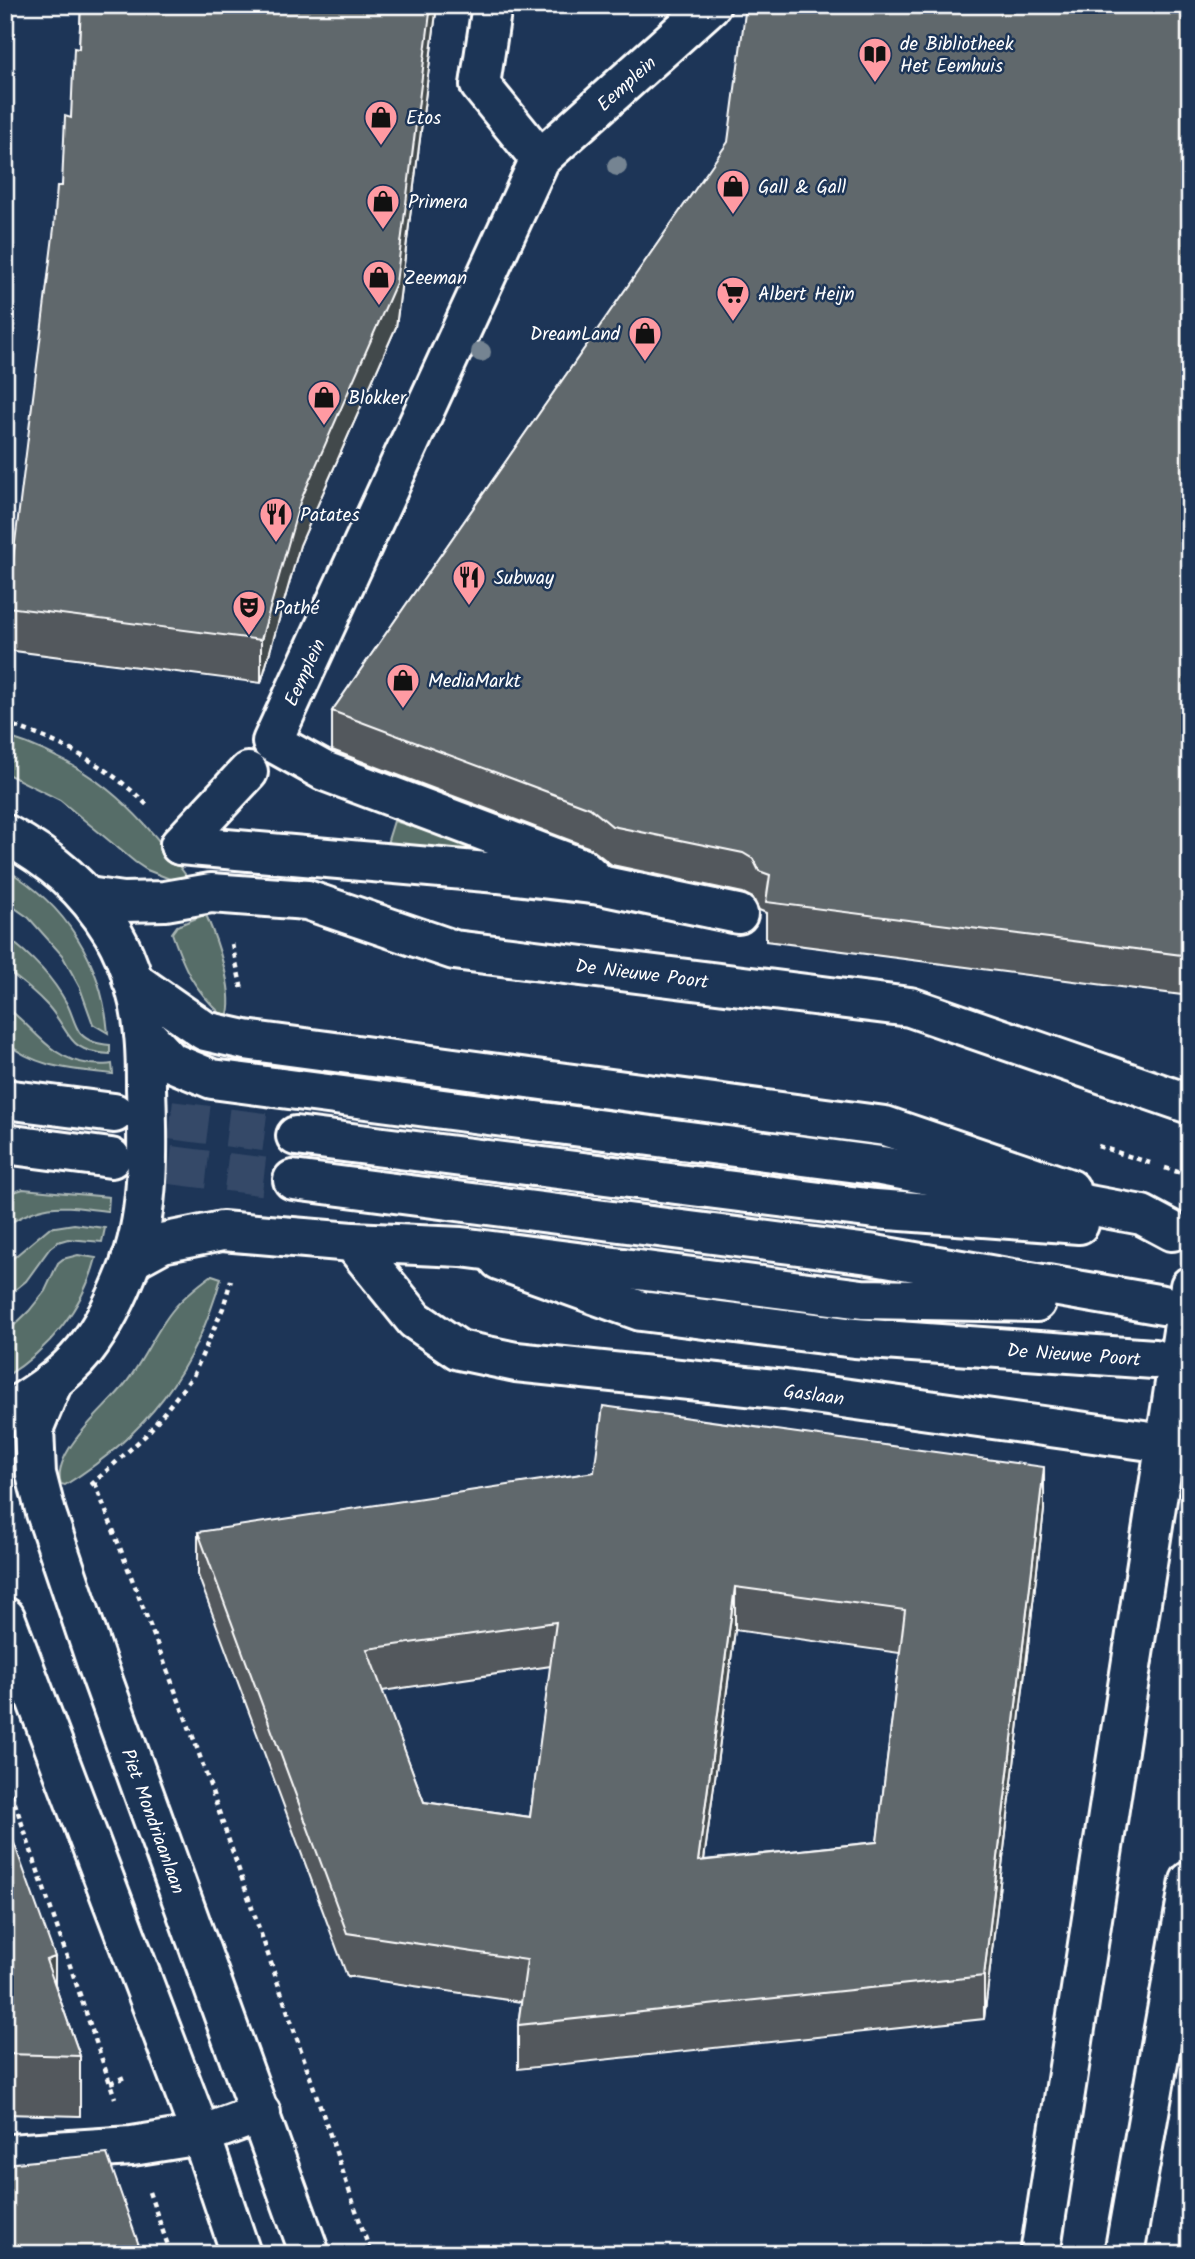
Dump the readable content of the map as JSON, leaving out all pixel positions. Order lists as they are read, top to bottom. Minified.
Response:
{"streets":{"street":["Eemplein","De Nieuwe Poort","Gaslaan","Piet Mondriaanlaan"]},"places":{"library":["de Bibliotheek Het Eemhuis"],"shop":["Etos","Gall & Gall","Primera","Zeeman","DreamLand","Blokker","MediaMarkt"],"supermarket":["Albert Heijn"],"restaurant":["Patates","Subway"],"theatre":["Pathé"]}}
